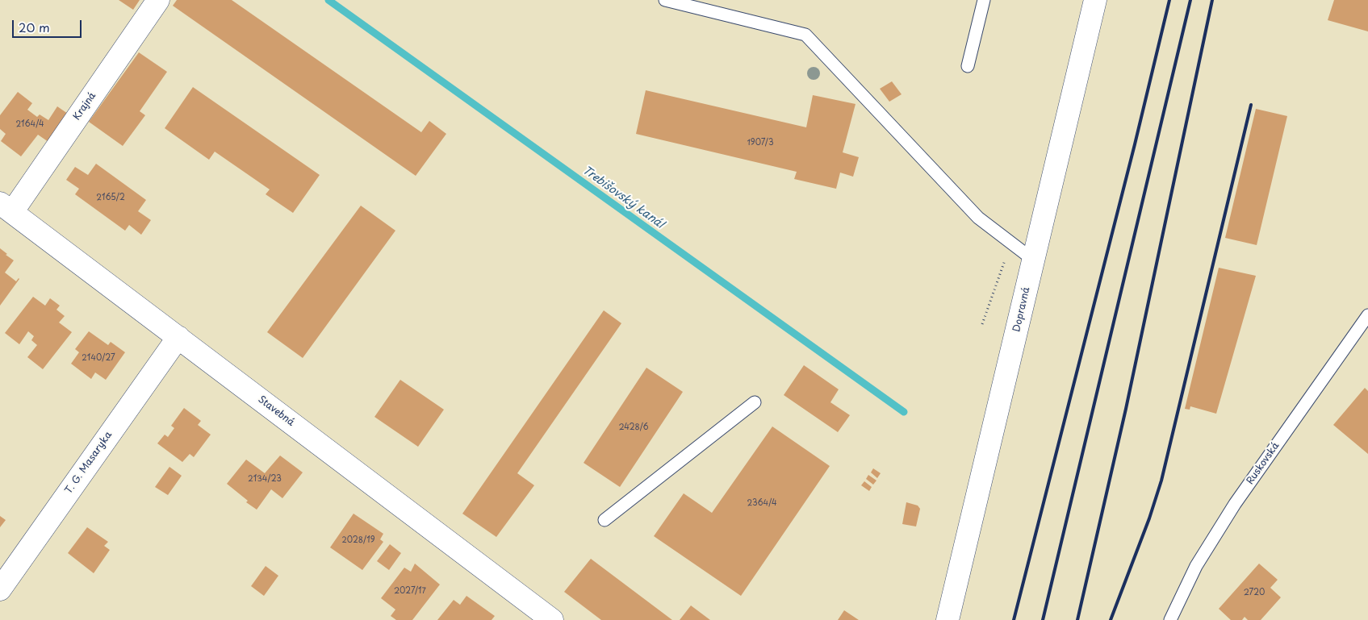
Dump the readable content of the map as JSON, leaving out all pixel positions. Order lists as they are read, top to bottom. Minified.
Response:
{"streets":{"street":["Krajná","Dopravná","Stavebná","T. G. Masaryka"],"lane":["Ruskovská"]},"crossings":[["Krajná","Stavebná"],["Stavebná","T. G. Masaryka"]],"water":["Trebišovský kanál"],"house_numbers":["2164/4","1907/3","2165/2","2140/27","2428/6","2134/23","2364/4","2028/19","2027/17","2720"],"scale_bar":"20 m"}
